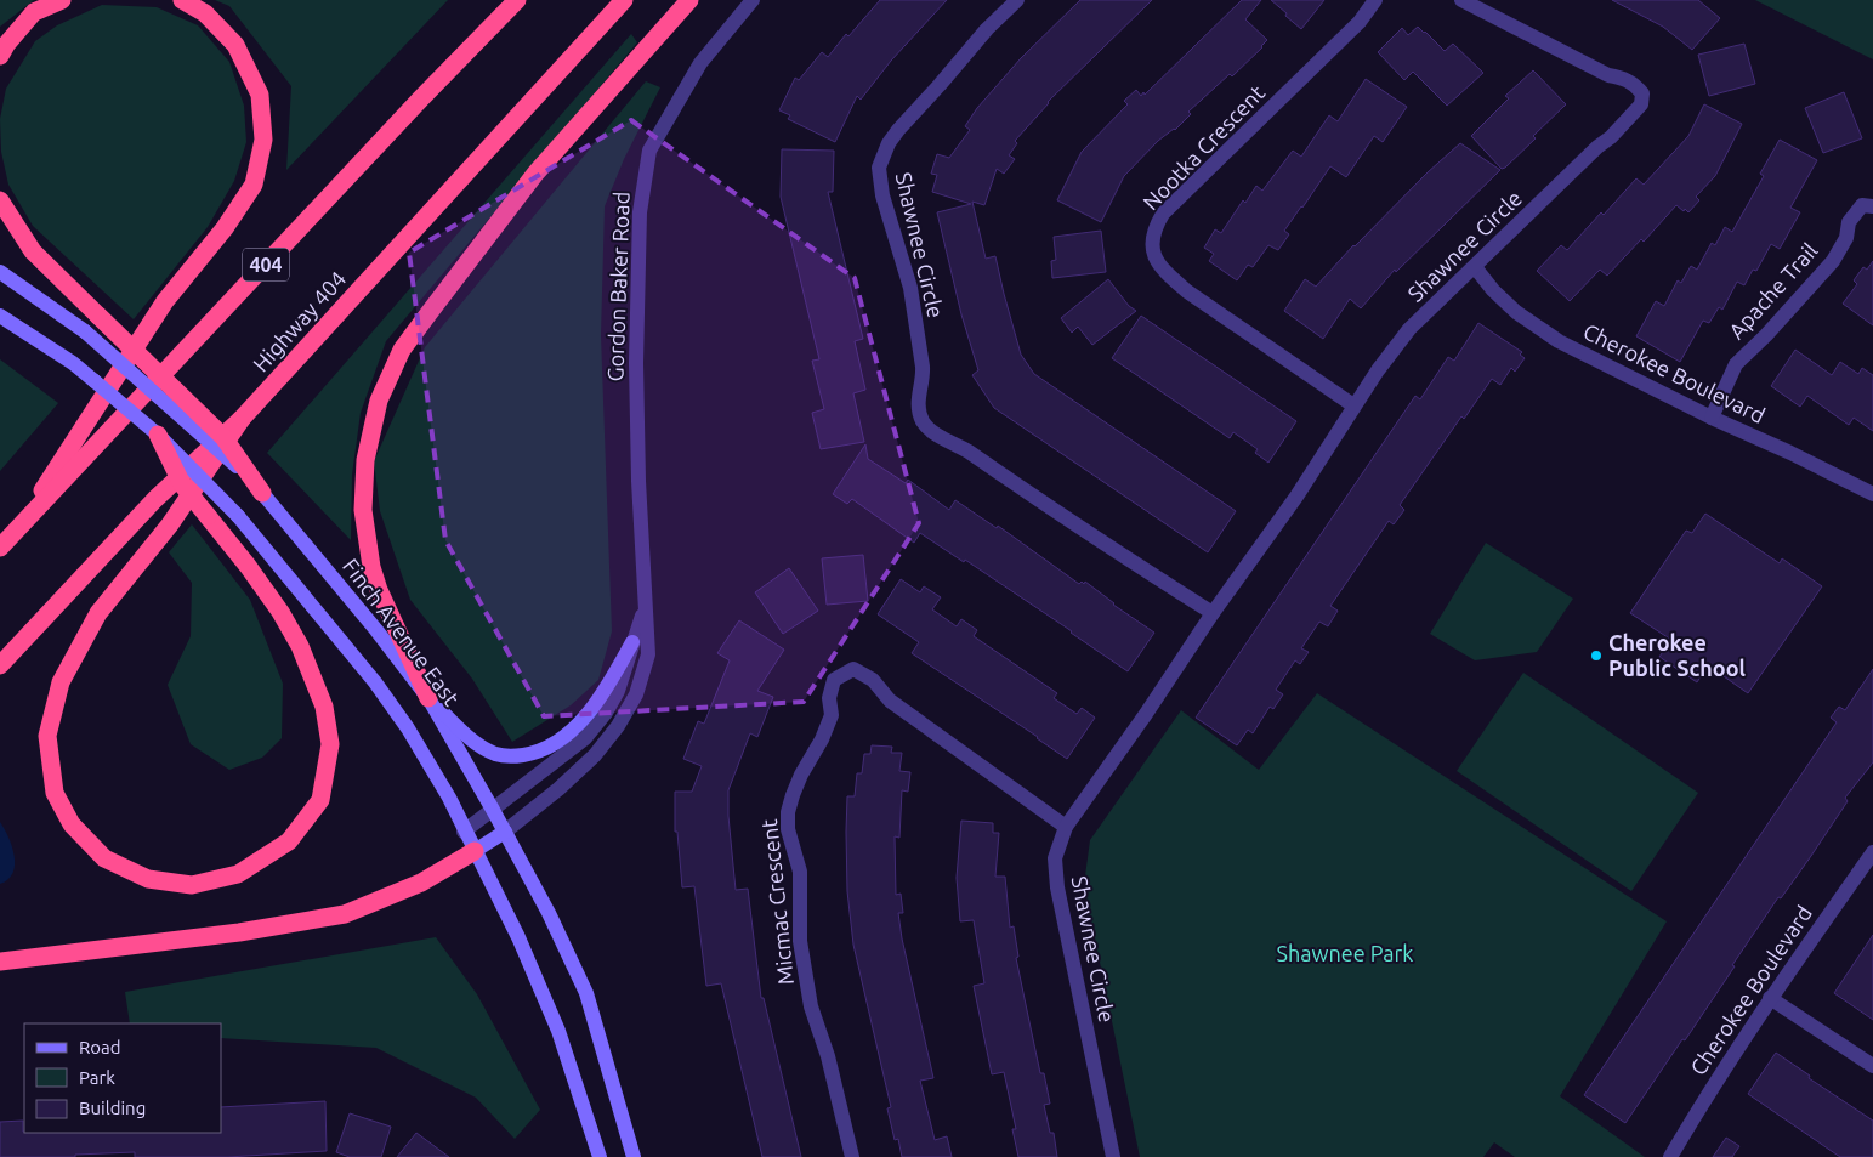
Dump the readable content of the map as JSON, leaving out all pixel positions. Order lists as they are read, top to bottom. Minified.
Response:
{"streets":{"highway":["404","Highway 404"],"main road":["Finch Avenue East"],"street":["Nootka Crescent","Shawnee Circle","Gordon Baker Road","Apache Trail","Cherokee Boulevard","Micmac Crescent"]},"crossings":[["Nootka Crescent","Shawnee Circle"],["Shawnee Circle","Cherokee Boulevard"],["Shawnee Circle","Micmac Crescent"],["Gordon Baker Road","Finch Avenue East"],["Apache Trail","Cherokee Boulevard"]],"parks":["Shawnee Park"],"places":["Cherokee Public School"],"legend":["Road","Park","Building"]}
